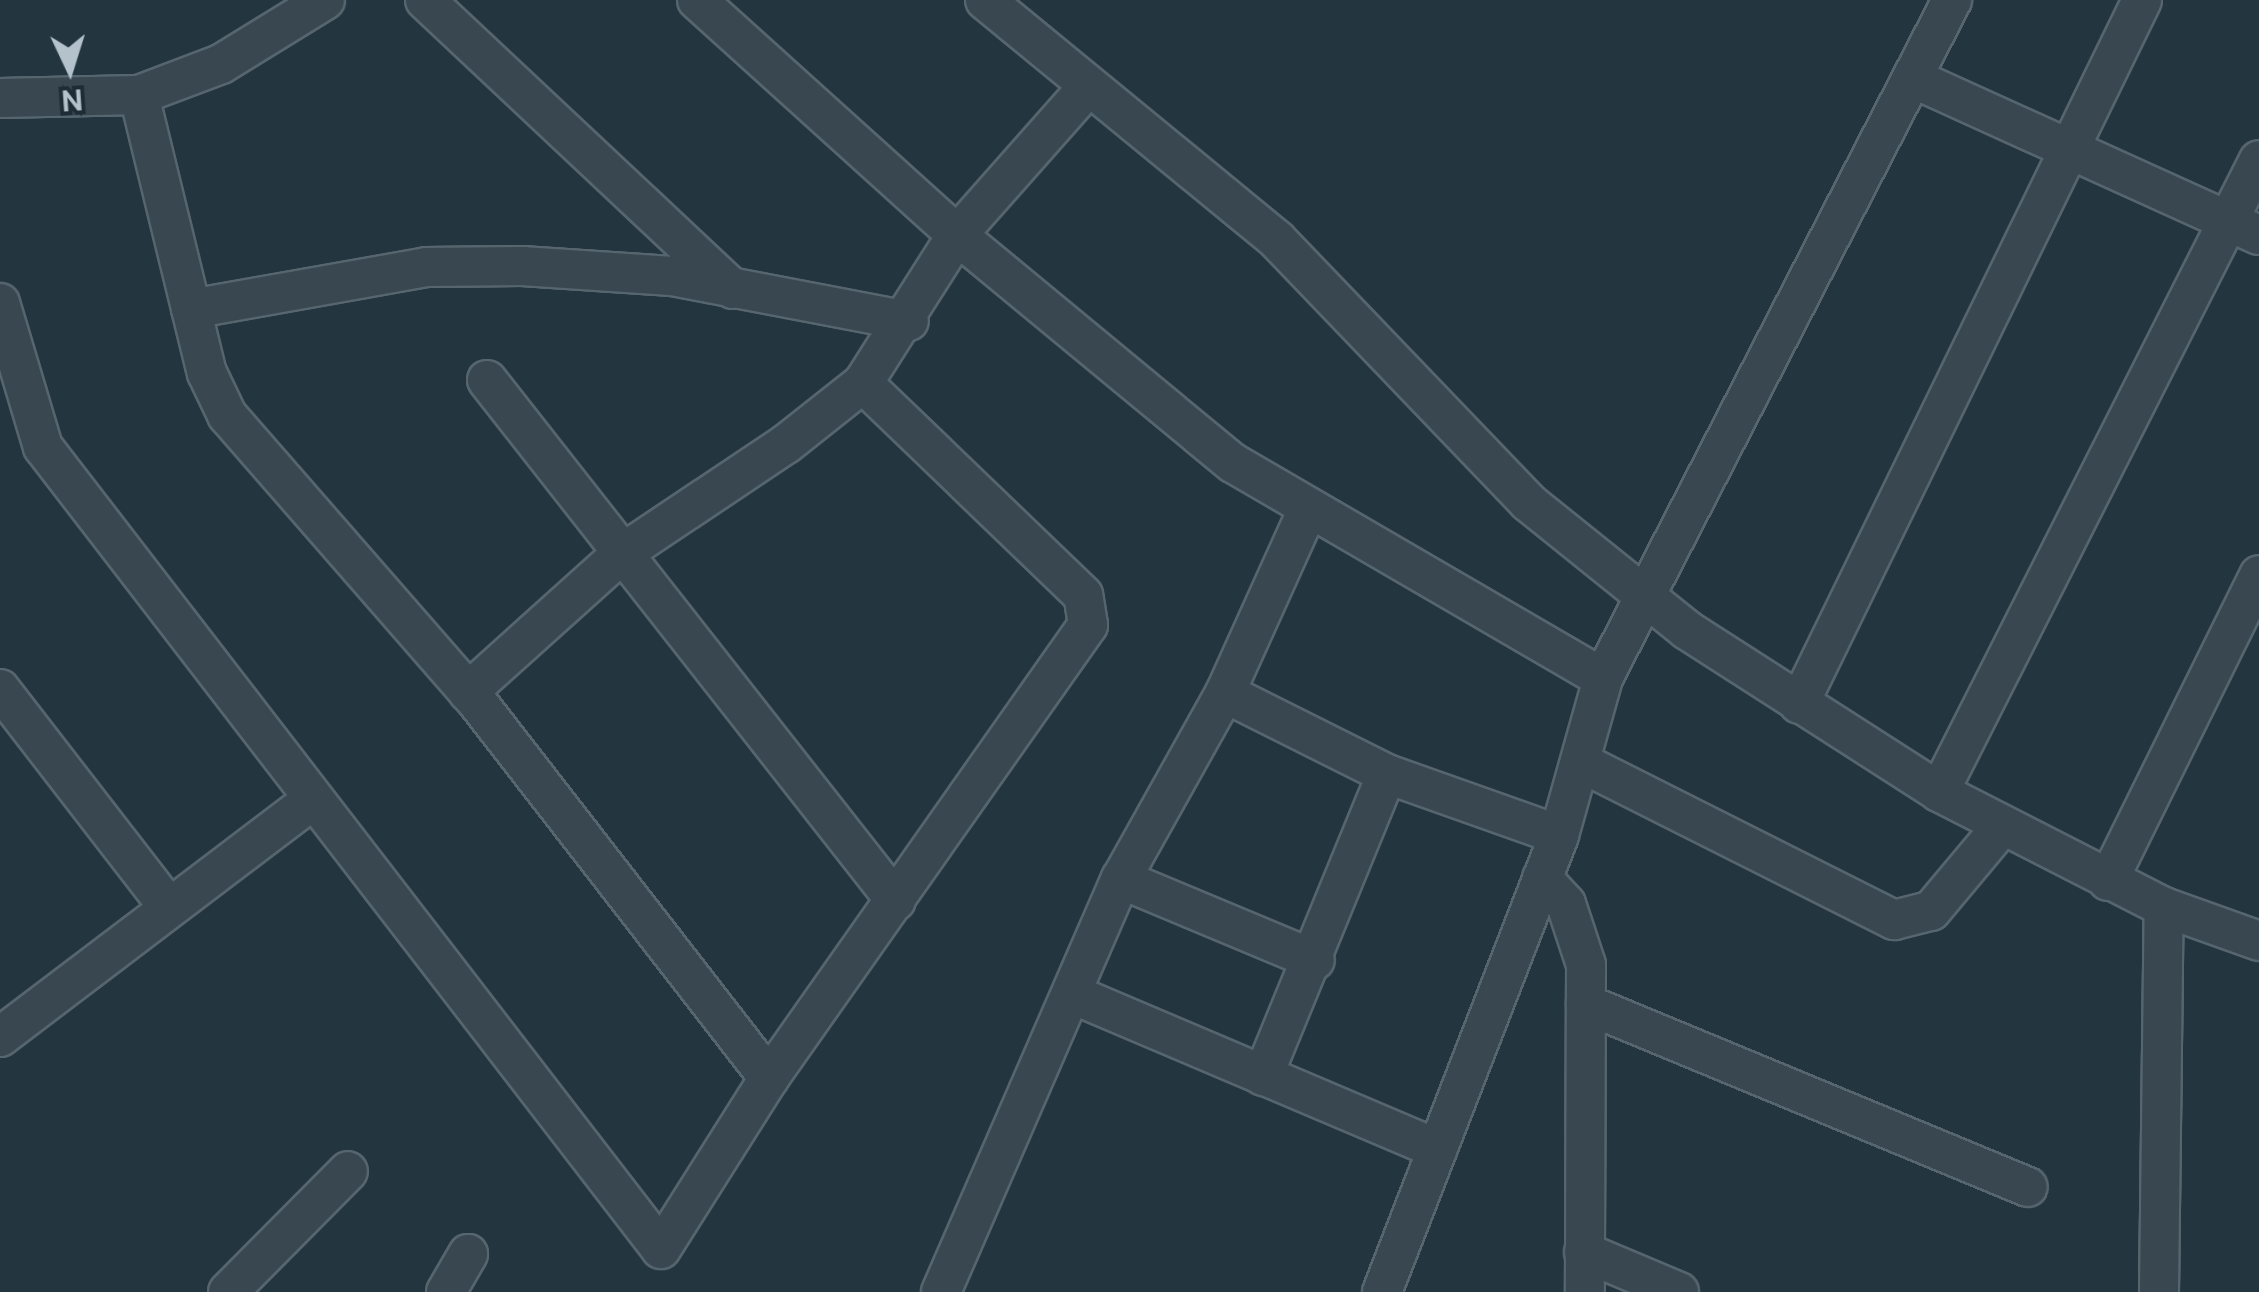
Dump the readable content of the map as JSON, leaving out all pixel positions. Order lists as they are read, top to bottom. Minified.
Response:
{"north":"bottom"}
